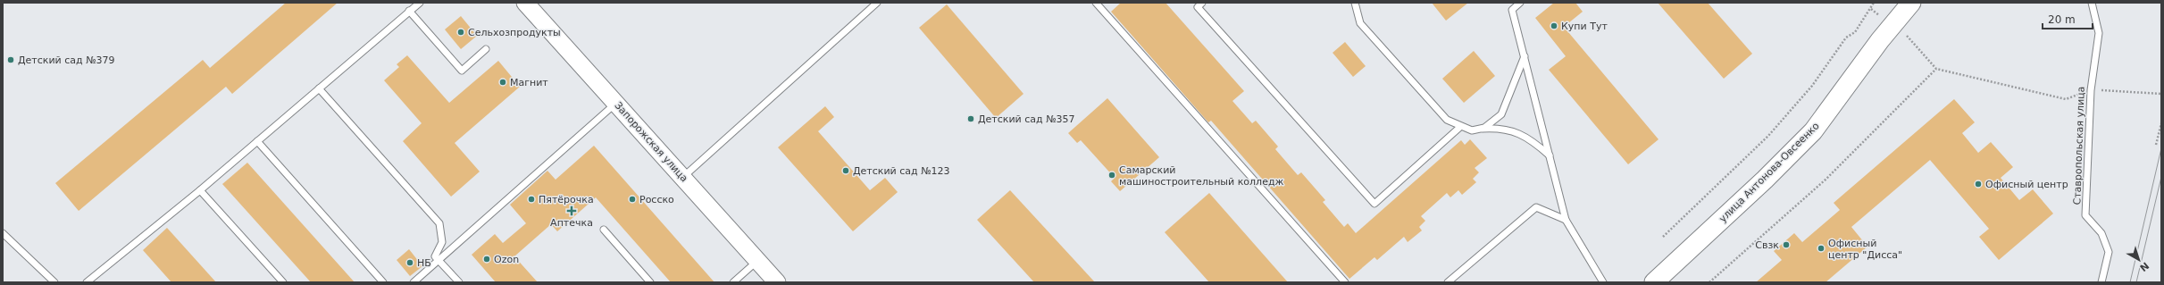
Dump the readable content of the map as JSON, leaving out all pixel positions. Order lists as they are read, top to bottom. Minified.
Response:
{"streets":{"main road":["улица Антонова-Овсеенко"],"street":["Запорожская улица"],"lane":["Ставропольская улица"]},"places":{"other":["Купи Тут","Сельхозпродукты","Детский сад №379","Магнит","Детский сад №357","Детский сад №123","Самарский машиностроительный колледж","Офисный центр","Пятёрочка","Росско","Свзк","Офисный центр \"Дисса\"","Ozon","НБ"],"health":["Аптечка"]},"scale_bar":"20 m","north":"bottom right"}
